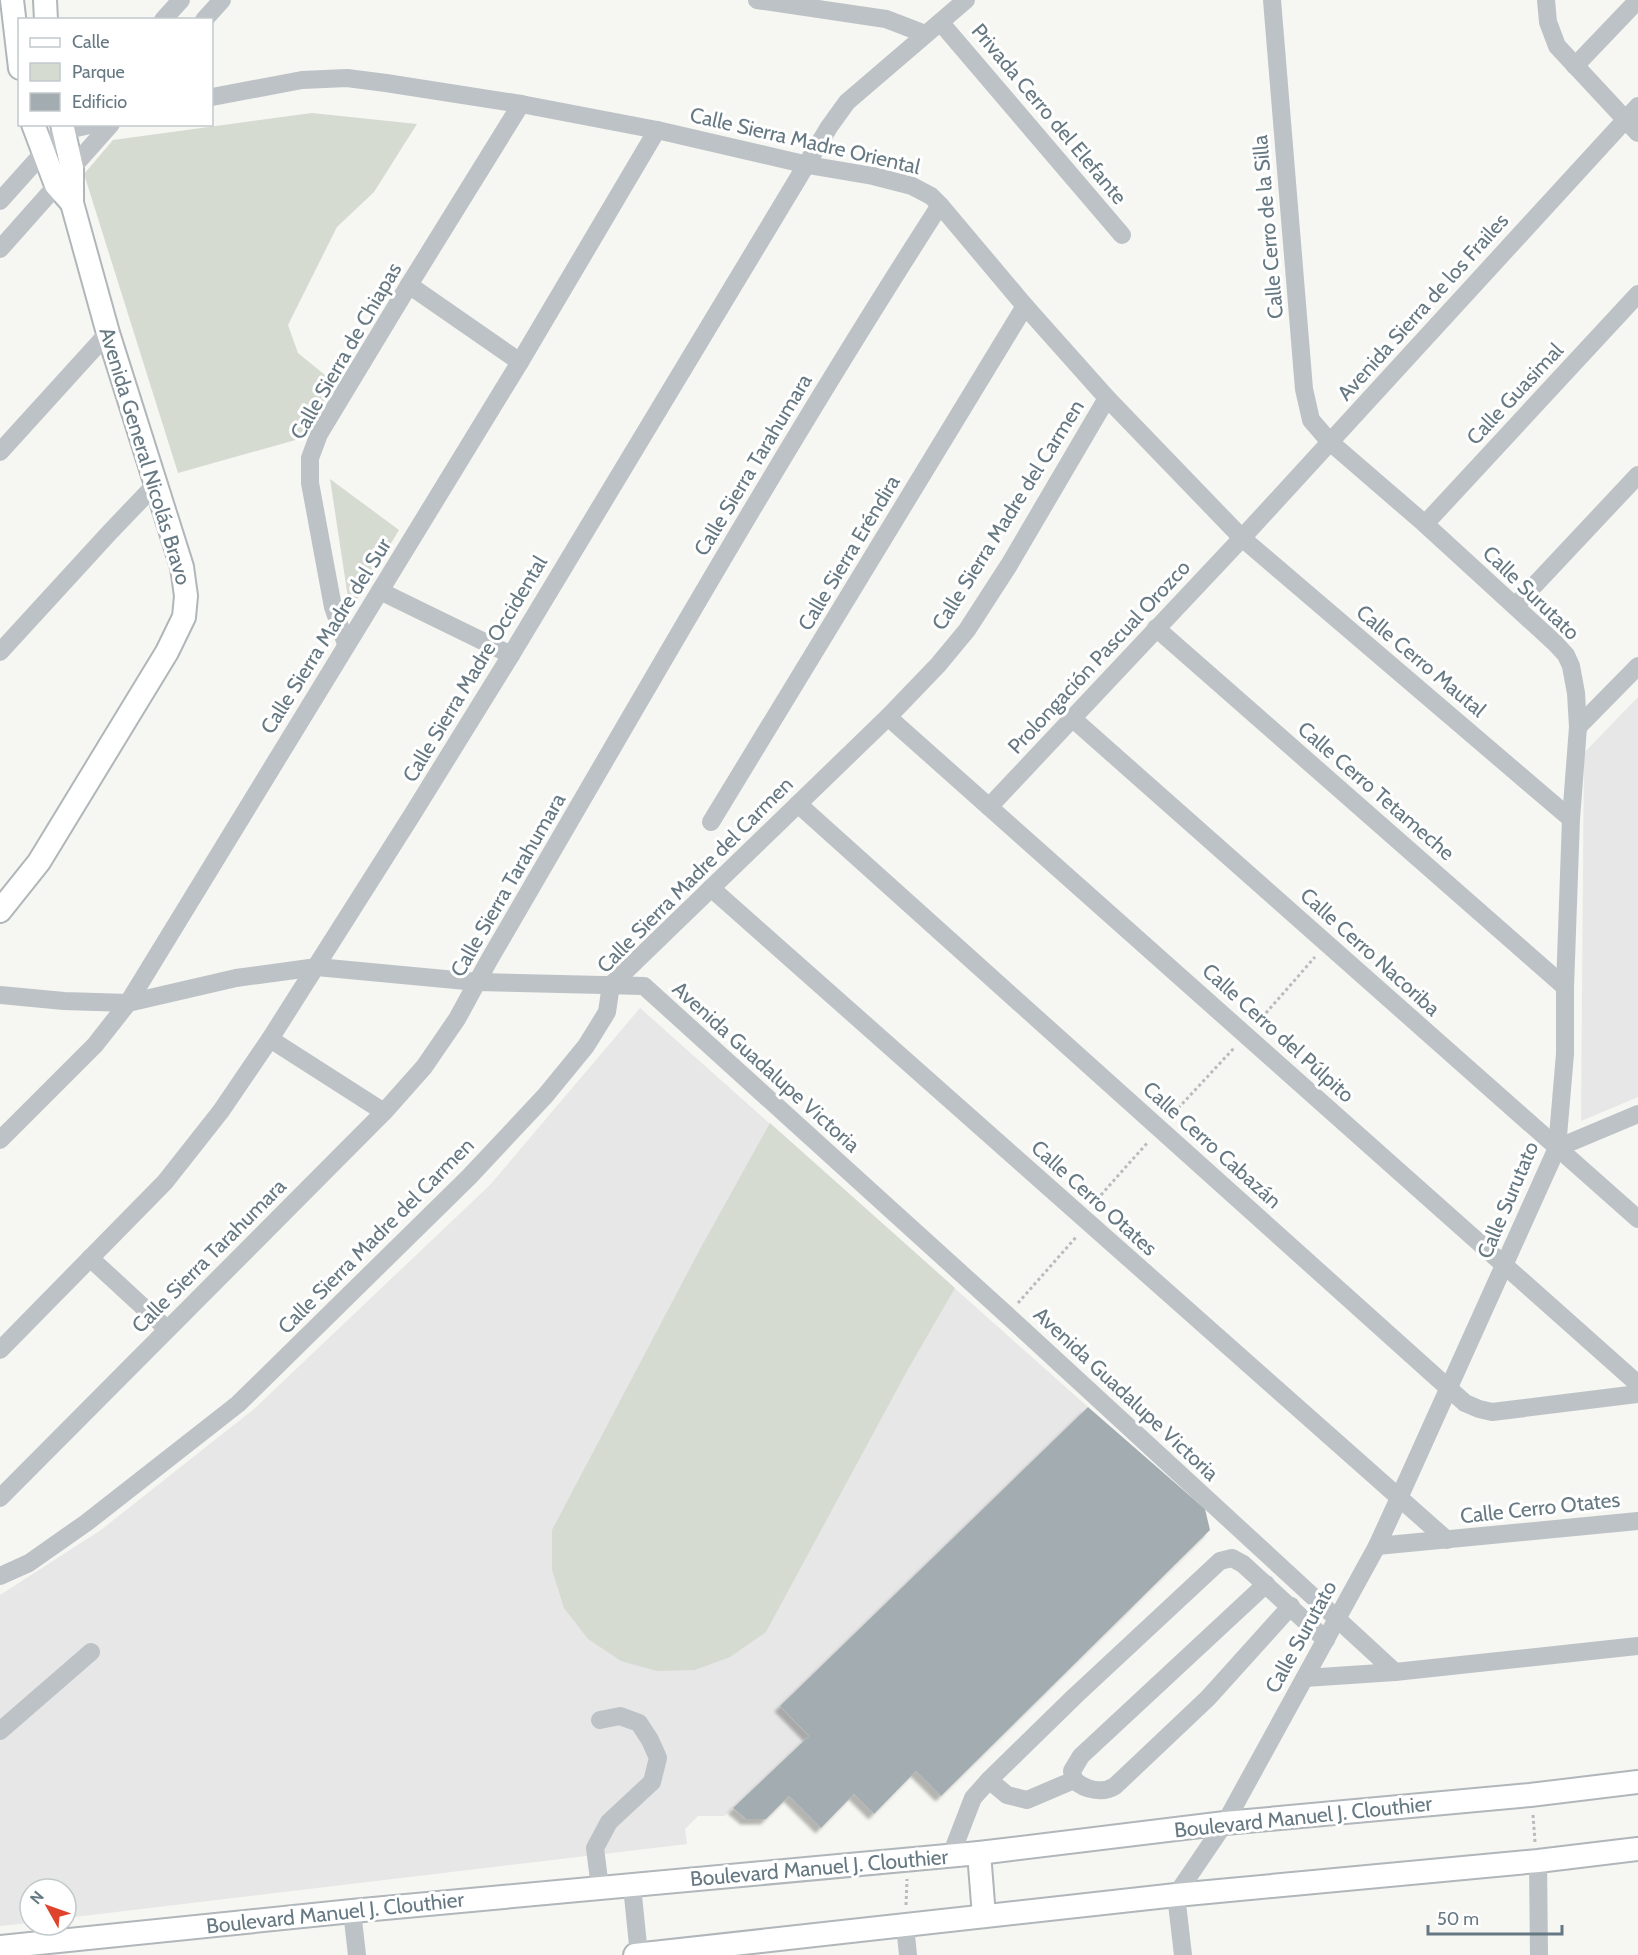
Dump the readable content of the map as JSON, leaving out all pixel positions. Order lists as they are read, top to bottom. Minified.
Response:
{"streets":{"main road":["Avenida General Nicolás Bravo","Boulevard Manuel J. Clouthier"],"street":["Privada Cerro del Elefante","Calle Sierra Madre Oriental","Calle Cerro de la Silla","Avenida Sierra de los Frailes","Calle Sierra de Chiapas","Calle Guasimal","Calle Sierra Tarahumara","Calle Sierra Madre del Carmen","Calle Sierra Eréndira","Calle Surutato","Calle Sierra Madre del Sur","Prolongación Pascual Orozco","Calle Cerro Mautal","Calle Sierra Madre Occidental","Calle Cerro Tetameche","Calle Cerro Nacoriba","Calle Cerro del Púlpito","Avenida Guadalupe Victoria","Calle Cerro Cabazán","Calle Cerro Otates"]},"crossings":[["Privada Cerro del Elefante","Calle Sierra Madre Occidental"],["Calle Sierra Madre Oriental","Avenida Sierra de los Frailes"],["Calle Sierra Madre Oriental","Calle Sierra de Chiapas"],["Calle Sierra Madre Oriental","Calle Sierra Tarahumara"],["Calle Sierra Madre Oriental","Calle Sierra Madre del Carmen"],["Calle Sierra Madre Oriental","Calle Sierra Eréndira"],["Calle Sierra Madre Oriental","Calle Sierra Madre del Sur"],["Calle Sierra Madre Oriental","Prolongación Pascual Orozco"],["Calle Sierra Madre Oriental","Calle Cerro Mautal"],["Calle Sierra Madre Oriental","Calle Sierra Madre Occidental"],["Calle Cerro de la Silla","Avenida Sierra de los Frailes"],["Calle Cerro de la Silla","Calle Surutato"],["Avenida Sierra de los Frailes","Calle Surutato"],["Avenida Sierra de los Frailes","Prolongación Pascual Orozco"],["Avenida Sierra de los Frailes","Calle Cerro Mautal"],["Calle Sierra de Chiapas","Calle Sierra Madre del Sur"],["Calle Guasimal","Calle Surutato"],["Calle Sierra Tarahumara","Avenida Guadalupe Victoria"],["Calle Sierra Madre del Carmen","Calle Cerro del Púlpito"],["Calle Sierra Madre del Carmen","Avenida Guadalupe Victoria"],["Calle Sierra Madre del Carmen","Calle Cerro Cabazán"],["Calle Sierra Madre del Carmen","Calle Cerro Otates"],["Calle Surutato","Calle Cerro Mautal"],["Calle Surutato","Calle Cerro Tetameche"],["Calle Surutato","Calle Cerro Nacoriba"],["Calle Surutato","Calle Cerro del Púlpito"],["Calle Surutato","Avenida Guadalupe Victoria"],["Calle Surutato","Calle Cerro Cabazán"],["Calle Surutato","Calle Cerro Otates"],["Calle Surutato","Boulevard Manuel J. Clouthier"],["Calle Sierra Madre del Sur","Avenida Guadalupe Victoria"],["Prolongación Pascual Orozco","Calle Cerro Mautal"],["Prolongación Pascual Orozco","Calle Cerro Tetameche"],["Prolongación Pascual Orozco","Calle Cerro Nacoriba"],["Prolongación Pascual Orozco","Calle Cerro del Púlpito"],["Calle Sierra Madre Occidental","Avenida Guadalupe Victoria"]],"legend":["Calle","Parque","Edificio"],"scale_bar":"50 m","north":"top left"}
